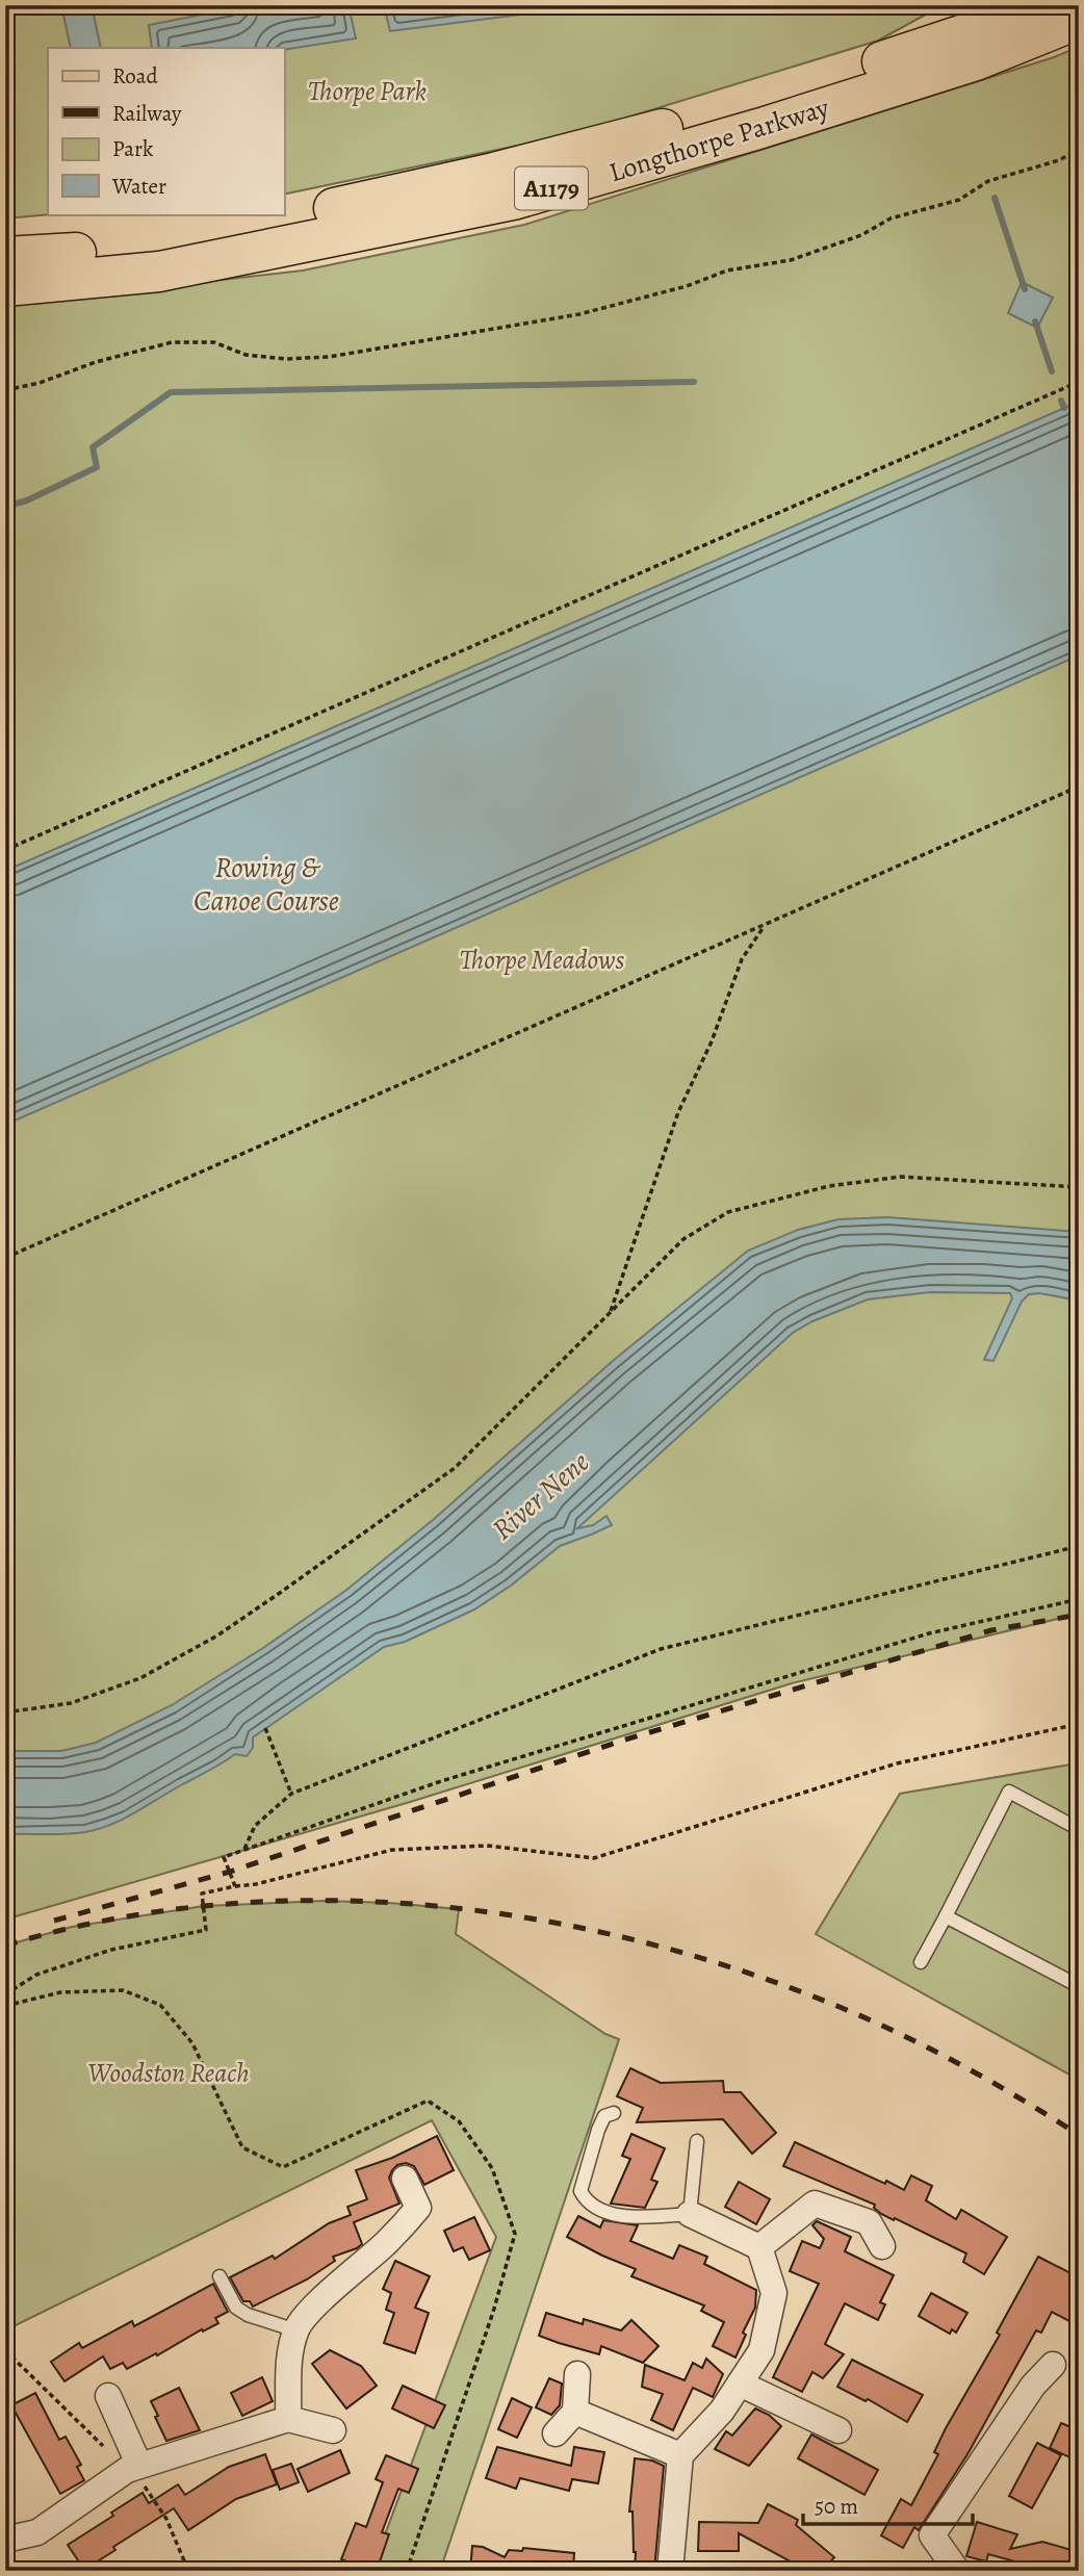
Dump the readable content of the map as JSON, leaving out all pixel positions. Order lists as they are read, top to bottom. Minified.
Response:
{"streets":{"main road":["Longthorpe Parkway","A1179"]},"water":["Rowing & Canoe Course","River Nene"],"parks":["Thorpe Park","Thorpe Meadows","Woodston Reach"],"legend":["Road","Railway","Park","Water"],"scale_bar":"50 m"}
